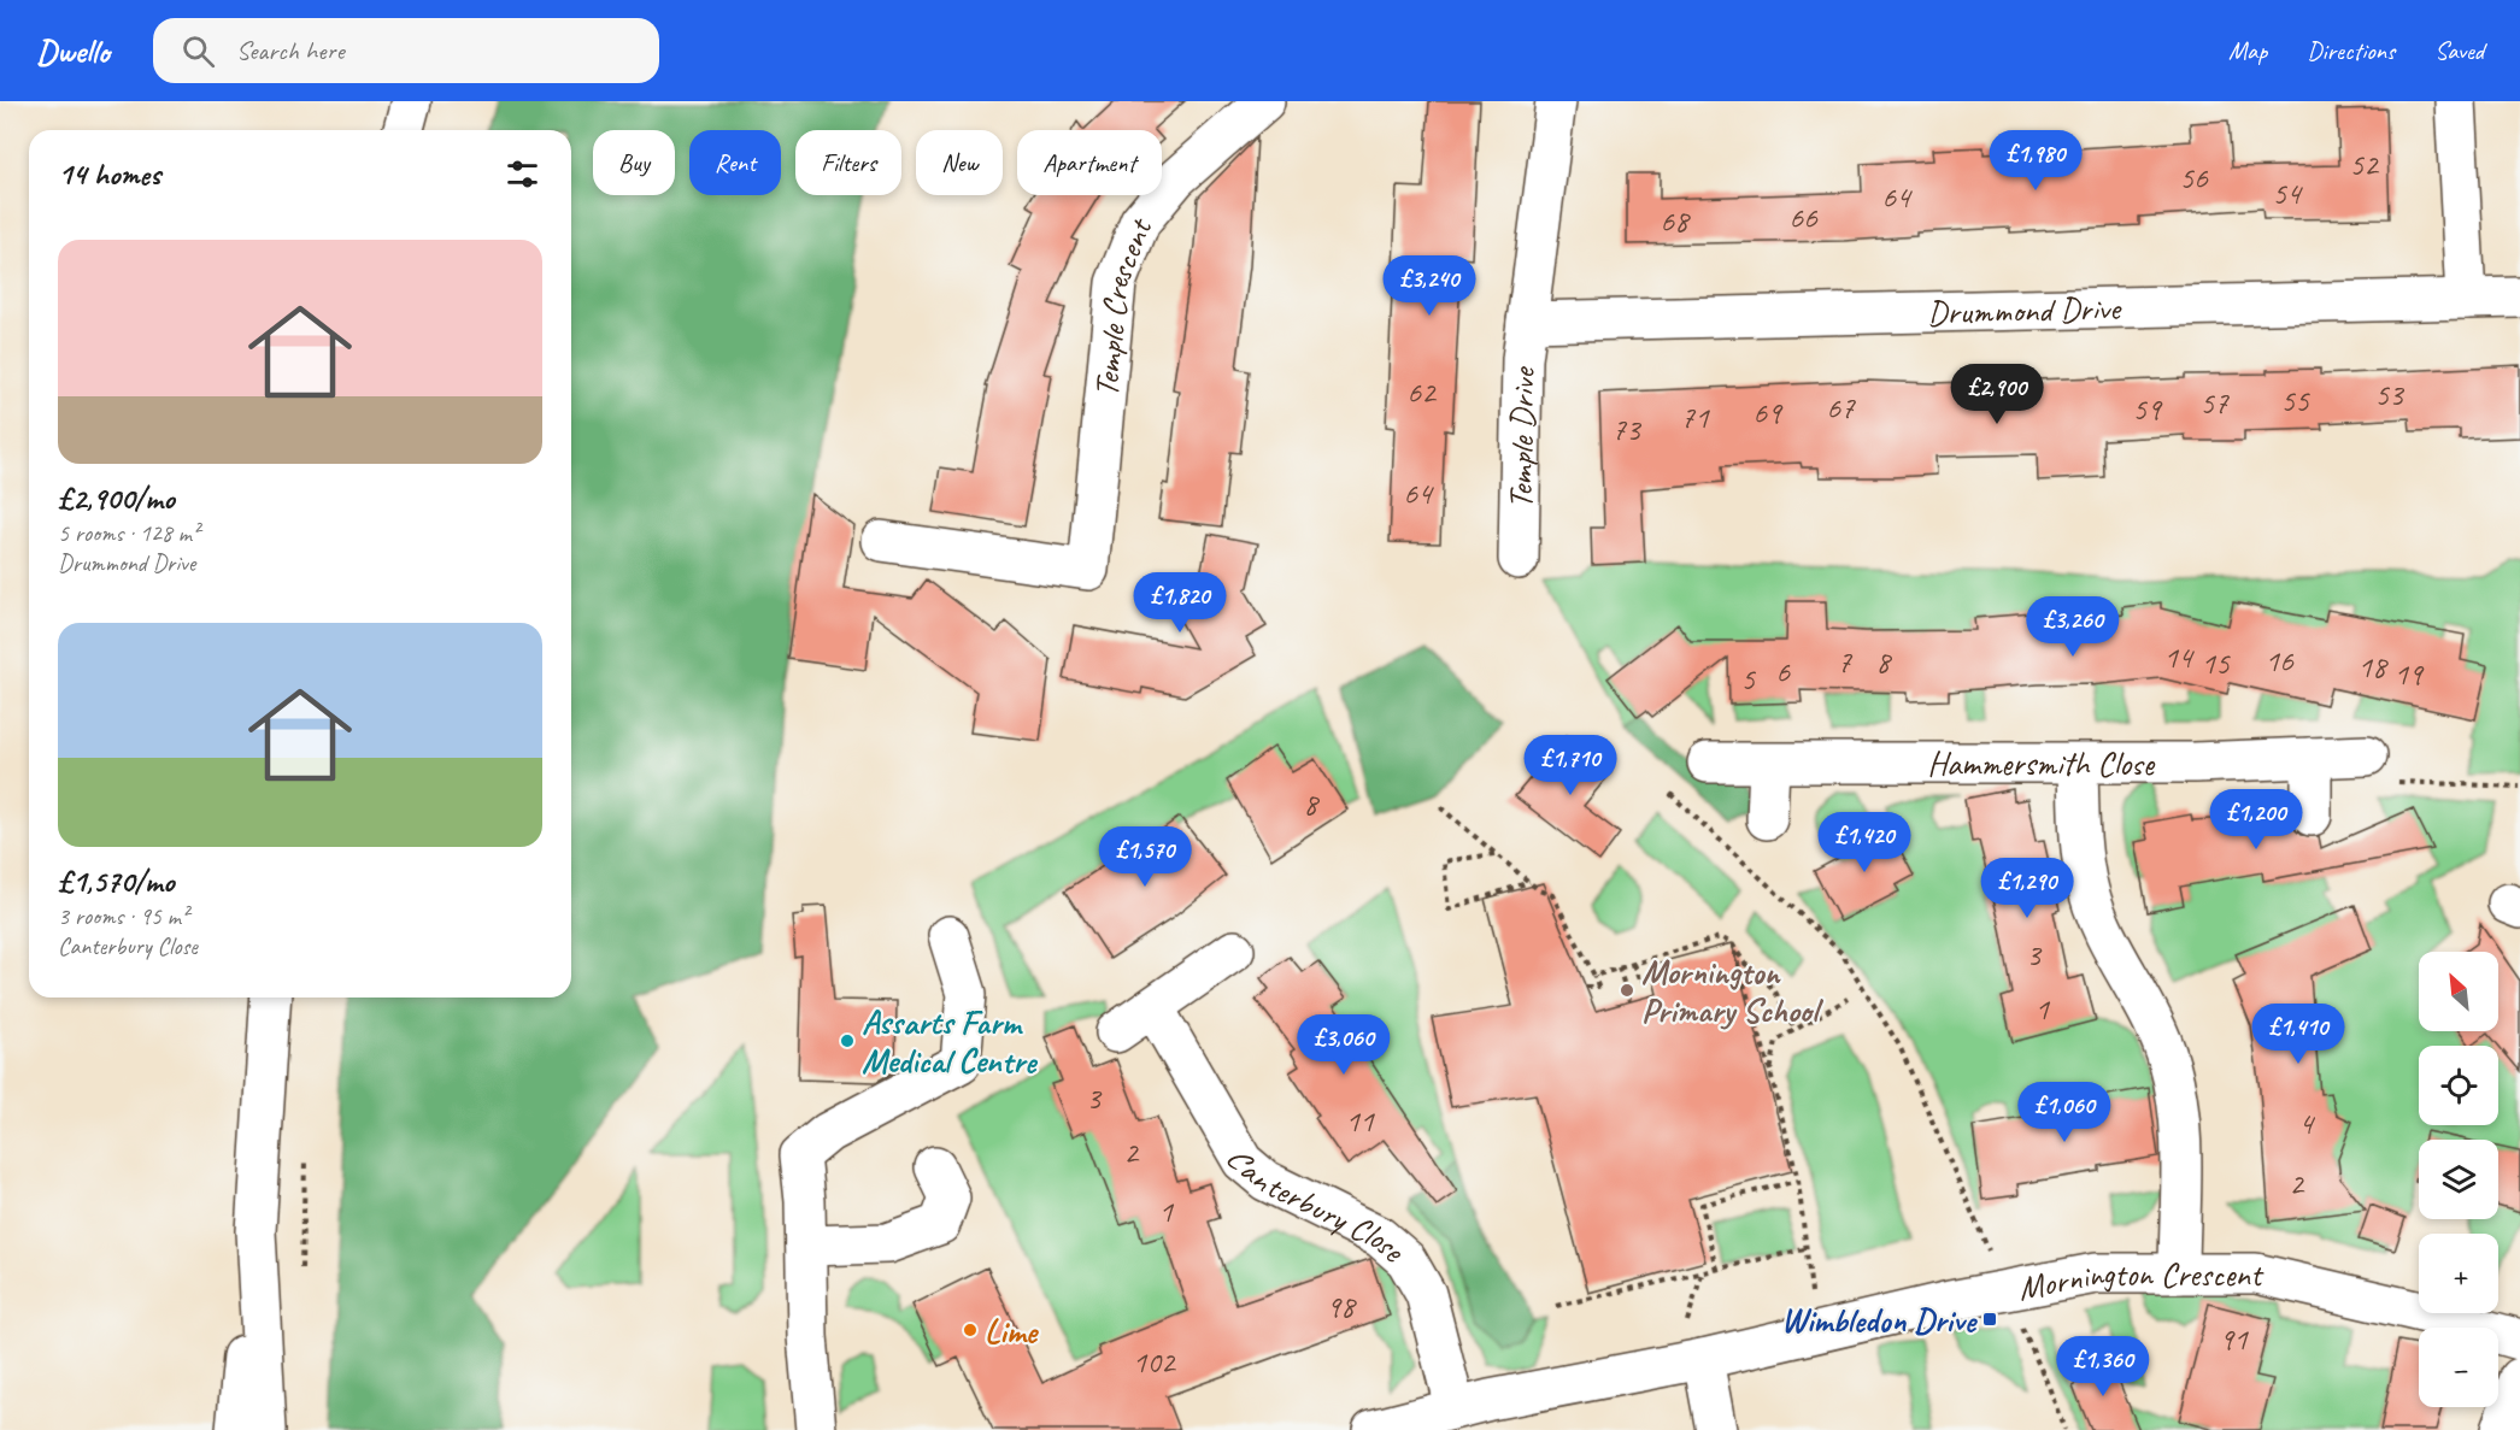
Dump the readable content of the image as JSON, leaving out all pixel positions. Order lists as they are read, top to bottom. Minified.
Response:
{"streets":{"street":["Drummond Drive","Temple Crescent","Temple Drive","Hammersmith Close","Canterbury Close","Mornington Crescent"]},"crossings":[["Drummond Drive","Temple Drive"],["Canterbury Close","Mornington Crescent"]],"places":{"other":["Mornington Primary School","Assarts Farm Medical Centre","Lime"],"transit":["Wimbledon Drive"]},"house_numbers":["52","56","54","64","66","68","62","53","55","57","67","59","69","71","73","64","14","16","7","8","15","18","6","19","5","8","3","1","3","11","4","2","2","1","98","91","102"],"north":"top left","page":{"header":"Dwello","search":"Search here","nav":["Map","Directions","Saved"],"price":["£1,980","£3,240","£2,900","£1,820","£3,260","£1,710","£1,200","£1,420","£1,570","£1,290","£1,410","£3,060","£1,060","£1,360"],"chip":["Buy","Rent","Filters","New","Apartment"],"heading":"14 homes","list":[{"name":"£2,900/mo","note":"5 rooms · 128 m² · Drummond Drive"},{"name":"£1,570/mo","note":"3 rooms · 95 m² · Canterbury Close"}],"map_buttons":["+","−"]}}
